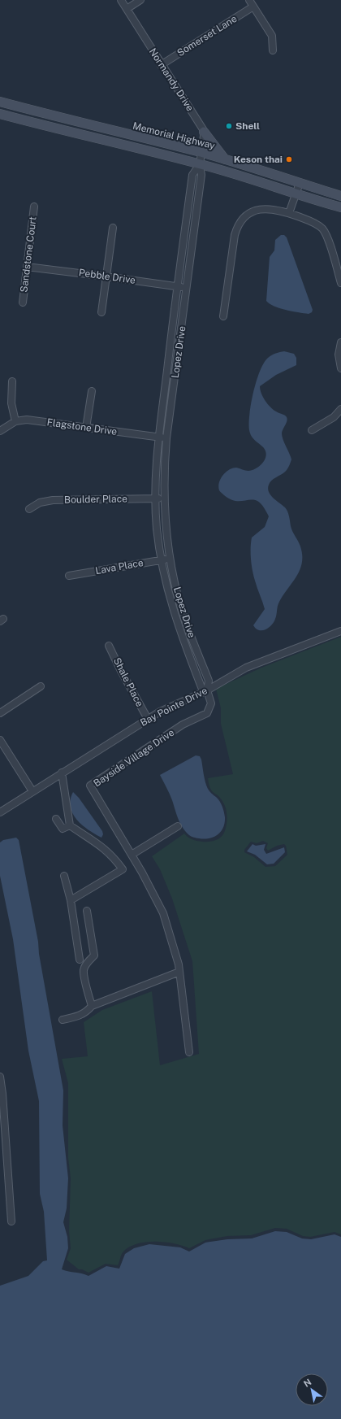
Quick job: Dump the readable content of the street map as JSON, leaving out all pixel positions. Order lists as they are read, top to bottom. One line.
{"streets":{"main road":["Memorial Highway"],"street":["Somerset Lane","Normandy Drive","Sandstone Court","Pebble Drive","Lopez Drive","Flagstone Drive","Boulder Place","Lava Place","Shale Place","Bay Pointe Drive","Bayside Village Drive"]},"crossings":[["Somerset Lane","Normandy Drive"],["Sandstone Court","Pebble Drive"],["Pebble Drive","Lopez Drive"],["Lopez Drive","Flagstone Drive"],["Lopez Drive","Boulder Place"],["Lopez Drive","Lava Place"],["Lopez Drive","Bay Pointe Drive"],["Lopez Drive","Bayside Village Drive"],["Shale Place","Bay Pointe Drive"],["Bay Pointe Drive","Bayside Village Drive"]],"places":["Shell","Keson thai"],"north":"top left"}
